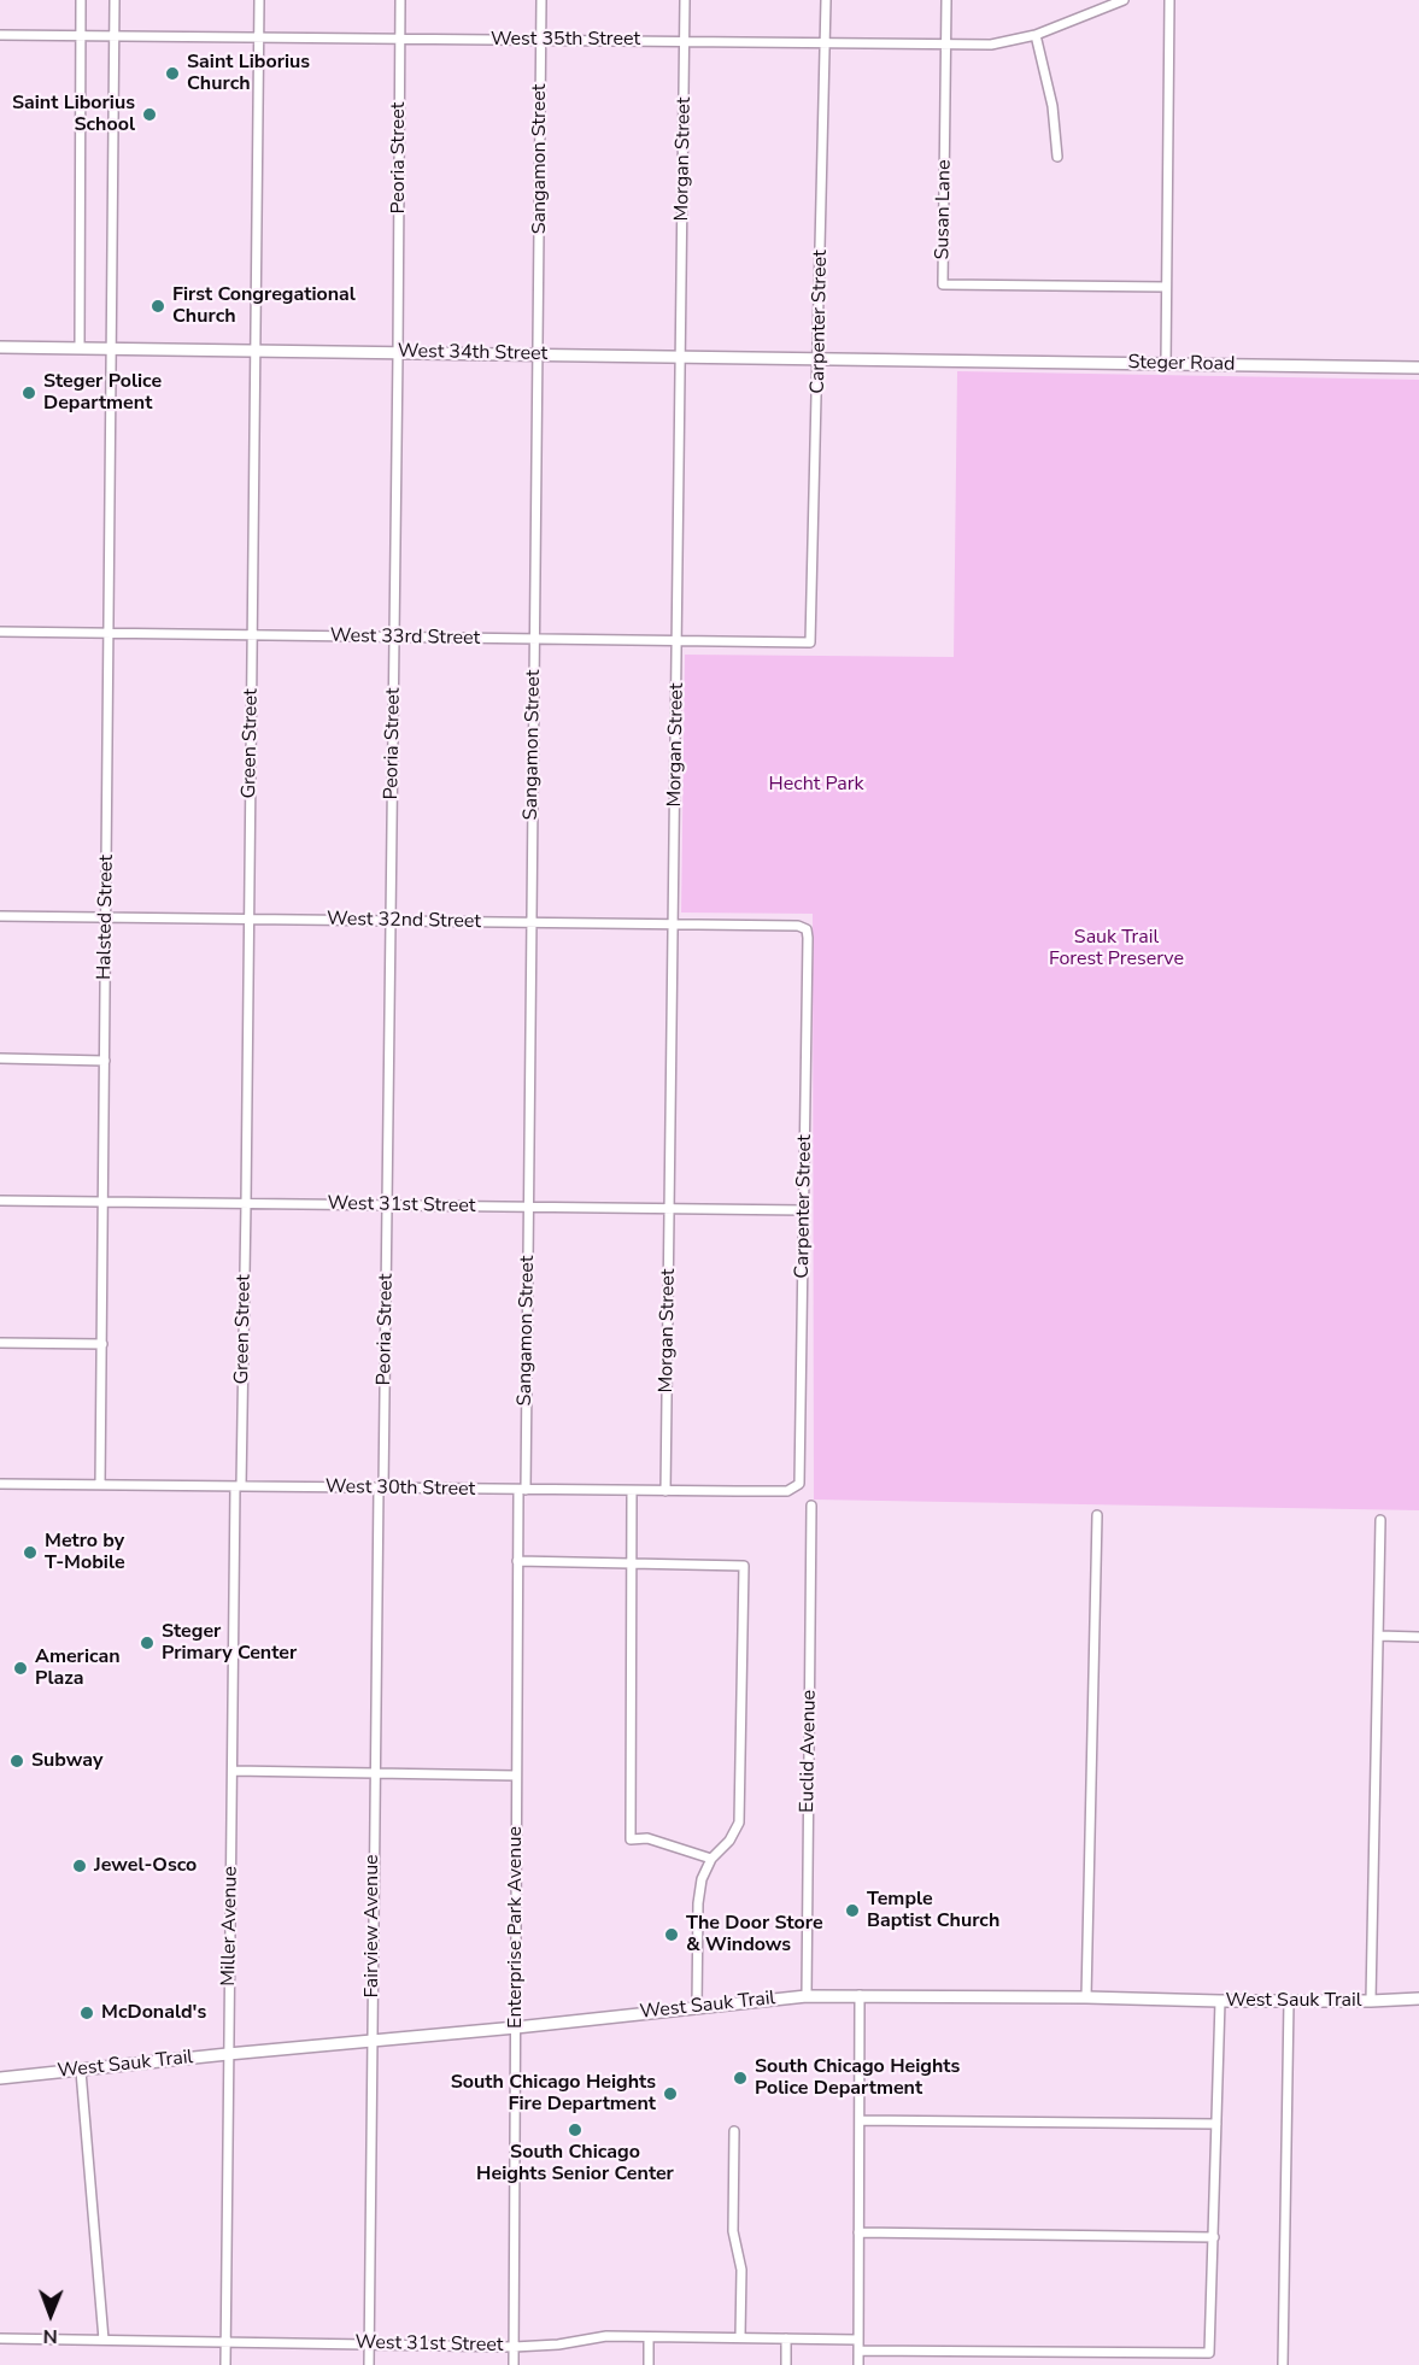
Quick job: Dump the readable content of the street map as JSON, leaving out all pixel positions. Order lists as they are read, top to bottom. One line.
{"streets":{"main road":["West 34th Street","Steger Road","West Sauk Trail"],"street":["West 35th Street","Peoria Street","Sangamon Street","Morgan Street","Susan Lane","Carpenter Street","West 33rd Street","Green Street","Halsted Street","West 32nd Street","West 31st Street","West 30th Street","Euclid Avenue","Miller Avenue","Fairview Avenue","Enterprise Park Avenue"]},"crossings":[["West 35th Street","Peoria Street"],["West 35th Street","Sangamon Street"],["West 35th Street","Morgan Street"],["West 35th Street","Susan Lane"],["West 35th Street","Carpenter Street"],["West 35th Street","Green Street"],["West 35th Street","Halsted Street"],["Peoria Street","West 34th Street"],["Peoria Street","West 33rd Street"],["Peoria Street","West 32nd Street"],["Peoria Street","West 31st Street"],["Peoria Street","West 30th Street"],["Peoria Street","Fairview Avenue"],["Sangamon Street","West 34th Street"],["Sangamon Street","West 33rd Street"],["Sangamon Street","West 32nd Street"],["Sangamon Street","West 31st Street"],["Sangamon Street","West 30th Street"],["Sangamon Street","Enterprise Park Avenue"],["Morgan Street","West 34th Street"],["Morgan Street","West 33rd Street"],["Morgan Street","West 32nd Street"],["Morgan Street","West 31st Street"],["Morgan Street","West 30th Street"],["Carpenter Street","West 34th Street"],["Carpenter Street","West 33rd Street"],["Carpenter Street","West 32nd Street"],["Carpenter Street","West 31st Street"],["Carpenter Street","West 30th Street"],["West 34th Street","Steger Road"],["West 34th Street","Green Street"],["West 34th Street","Halsted Street"],["West 33rd Street","Green Street"],["West 33rd Street","Halsted Street"],["Green Street","West 32nd Street"],["Green Street","West 31st Street"],["Green Street","West 30th Street"],["Green Street","Miller Avenue"],["Halsted Street","West 32nd Street"],["Halsted Street","West 31st Street"],["Halsted Street","West 30th Street"],["West 31st Street","Miller Avenue"],["West 31st Street","Fairview Avenue"],["West 31st Street","Enterprise Park Avenue"],["West 30th Street","Miller Avenue"],["West 30th Street","Fairview Avenue"],["West 30th Street","Enterprise Park Avenue"],["Euclid Avenue","West Sauk Trail"],["Miller Avenue","West Sauk Trail"],["Fairview Avenue","West Sauk Trail"],["Enterprise Park Avenue","West Sauk Trail"]],"parks":["Hecht Park","Sauk Trail Forest Preserve"],"places":["Saint Liborius Church","Saint Liborius School","First Congregational Church","Steger Police Department","Metro by T-Mobile","Steger Primary Center","American Plaza","Subway","Jewel-Osco","Temple Baptist Church","The Door Store & Windows","McDonald's","South Chicago Heights Police Department","South Chicago Heights Fire Department","South Chicago Heights Senior Center"],"north":"bottom"}
